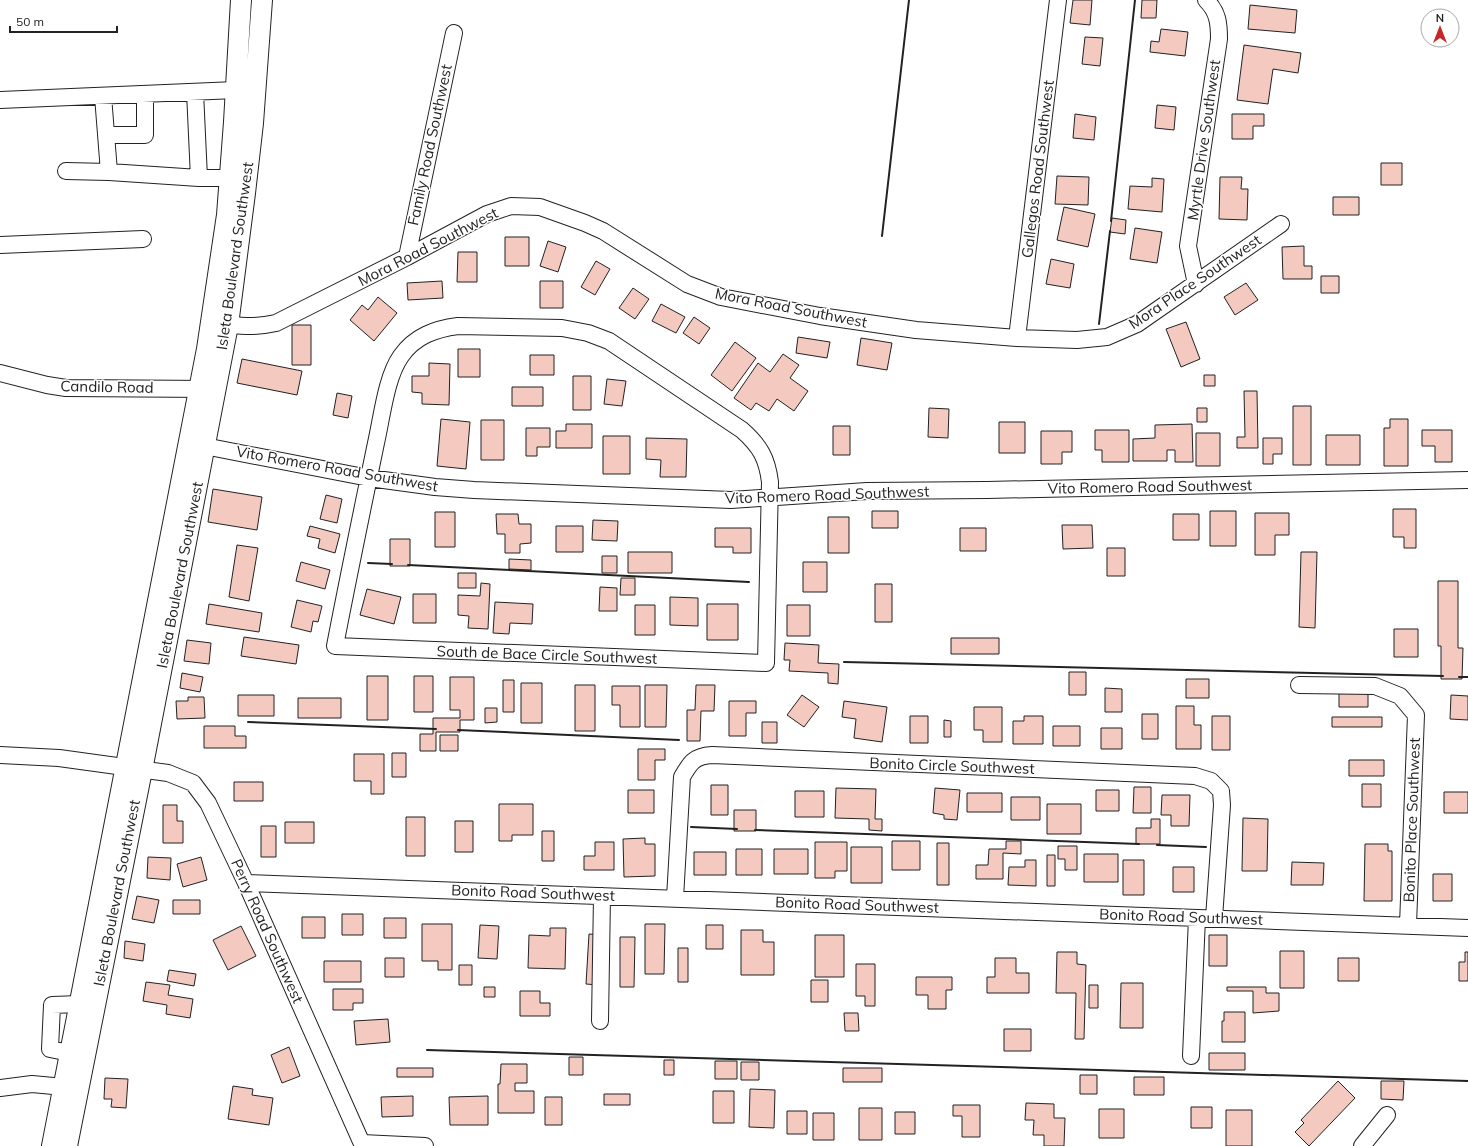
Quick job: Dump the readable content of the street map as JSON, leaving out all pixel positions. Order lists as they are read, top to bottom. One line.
{"streets":{"main road":["Isleta Boulevard Southwest"],"street":["Myrtle Drive Southwest","Family Road Southwest","Gallegos Road Southwest","Mora Road Southwest","Mora Place Southwest","Candilo Road","Vito Romero Road Southwest","South de Bace Circle Southwest","Bonito Circle Southwest","Bonito Place Southwest","Bonito Road Southwest","Perry Road Southwest"]},"crossings":[["Myrtle Drive Southwest","Mora Place Southwest"],["Family Road Southwest","Mora Road Southwest"],["Gallegos Road Southwest","Mora Place Southwest"],["Mora Road Southwest","Isleta Boulevard Southwest"],["Mora Road Southwest","Mora Place Southwest"],["Isleta Boulevard Southwest","Candilo Road"],["Isleta Boulevard Southwest","Vito Romero Road Southwest"],["Isleta Boulevard Southwest","Perry Road Southwest"],["Vito Romero Road Southwest","South de Bace Circle Southwest"],["Bonito Circle Southwest","Bonito Road Southwest"],["Bonito Place Southwest","Bonito Road Southwest"],["Bonito Road Southwest","Perry Road Southwest"]],"scale_bar":"50 m","north":"top"}
